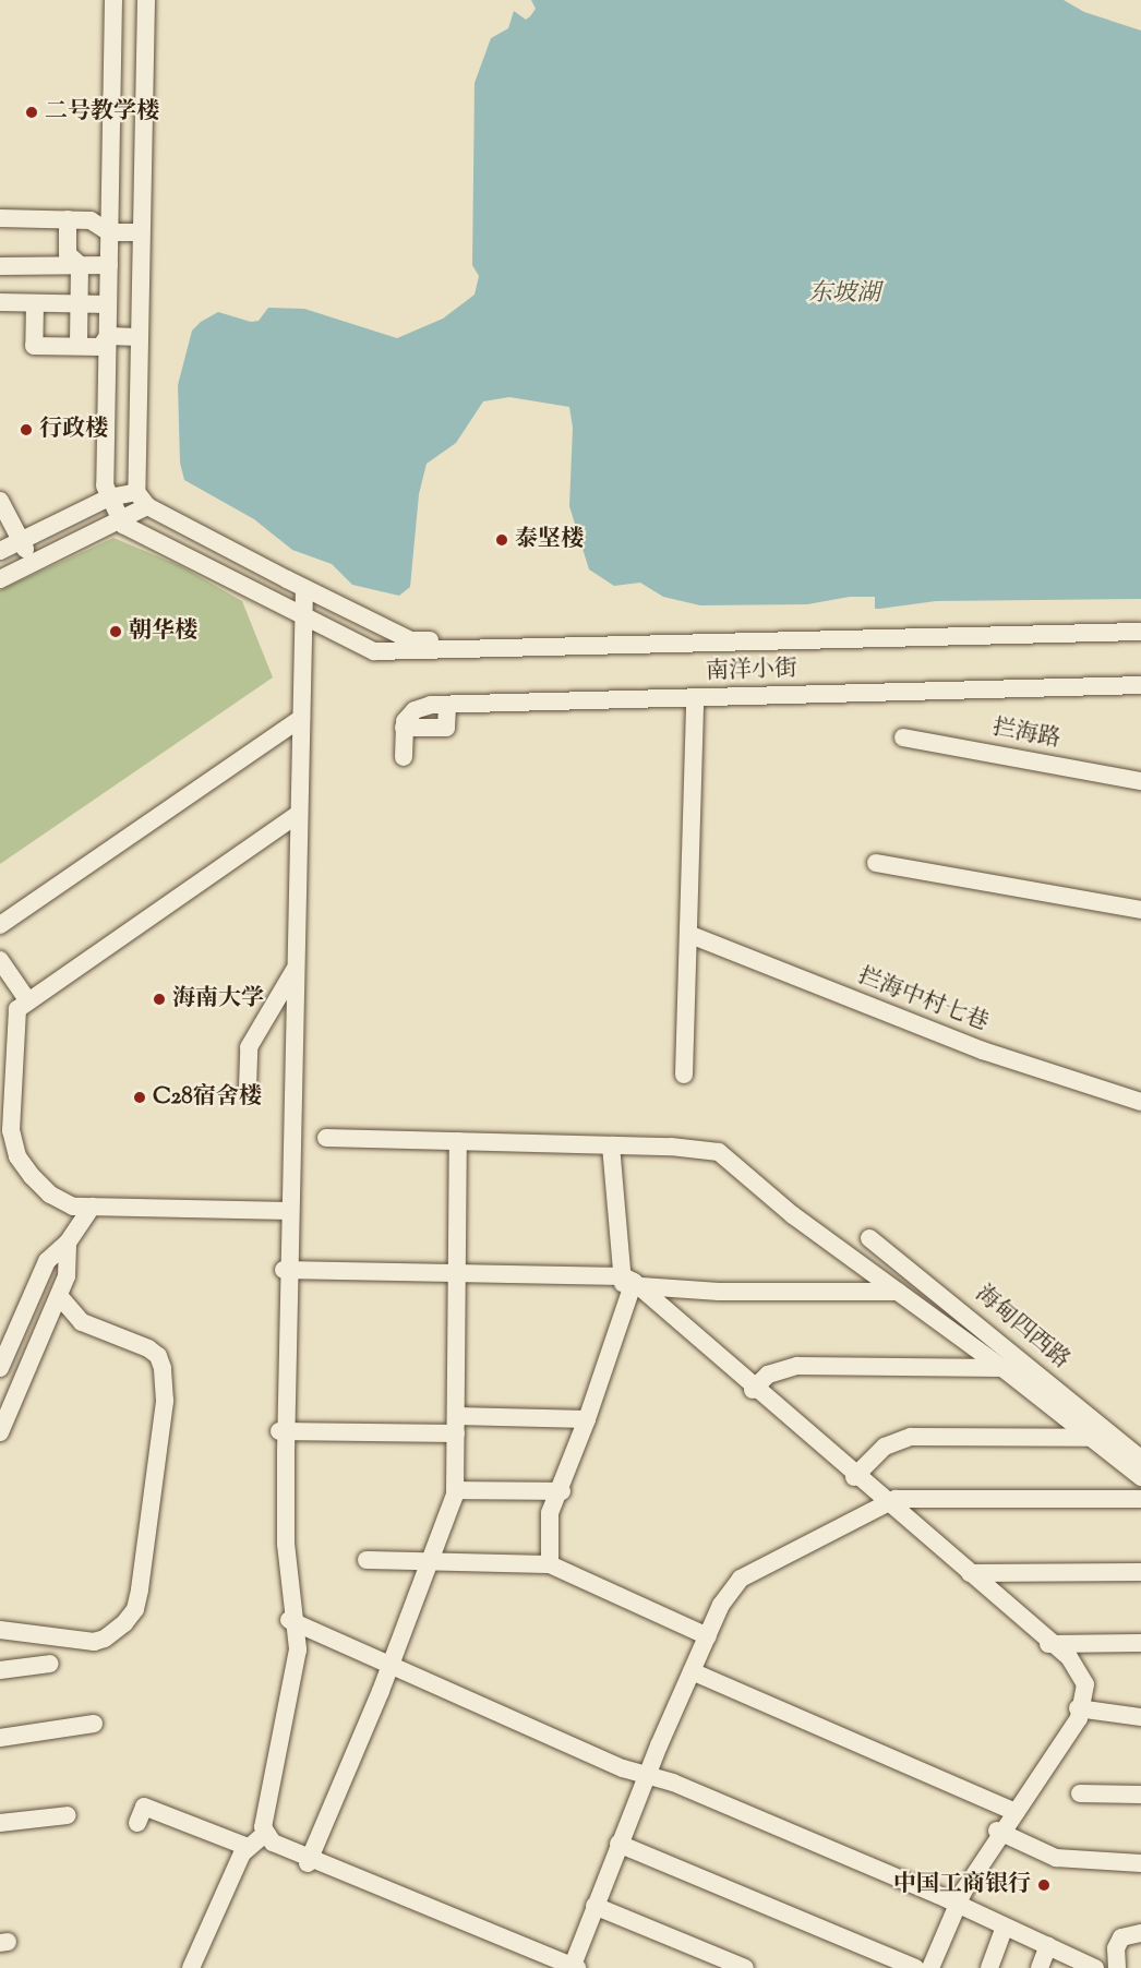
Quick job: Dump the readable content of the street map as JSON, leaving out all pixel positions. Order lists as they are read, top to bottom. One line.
{"streets":{"street":["南洋小街","拦海路","拦海中村七巷","海甸四西路"]},"water":["东坡湖"],"places":["二号教学楼","行政楼","泰坚楼","朝华楼","海南大学","C28宿舍楼","中国工商银行"]}
